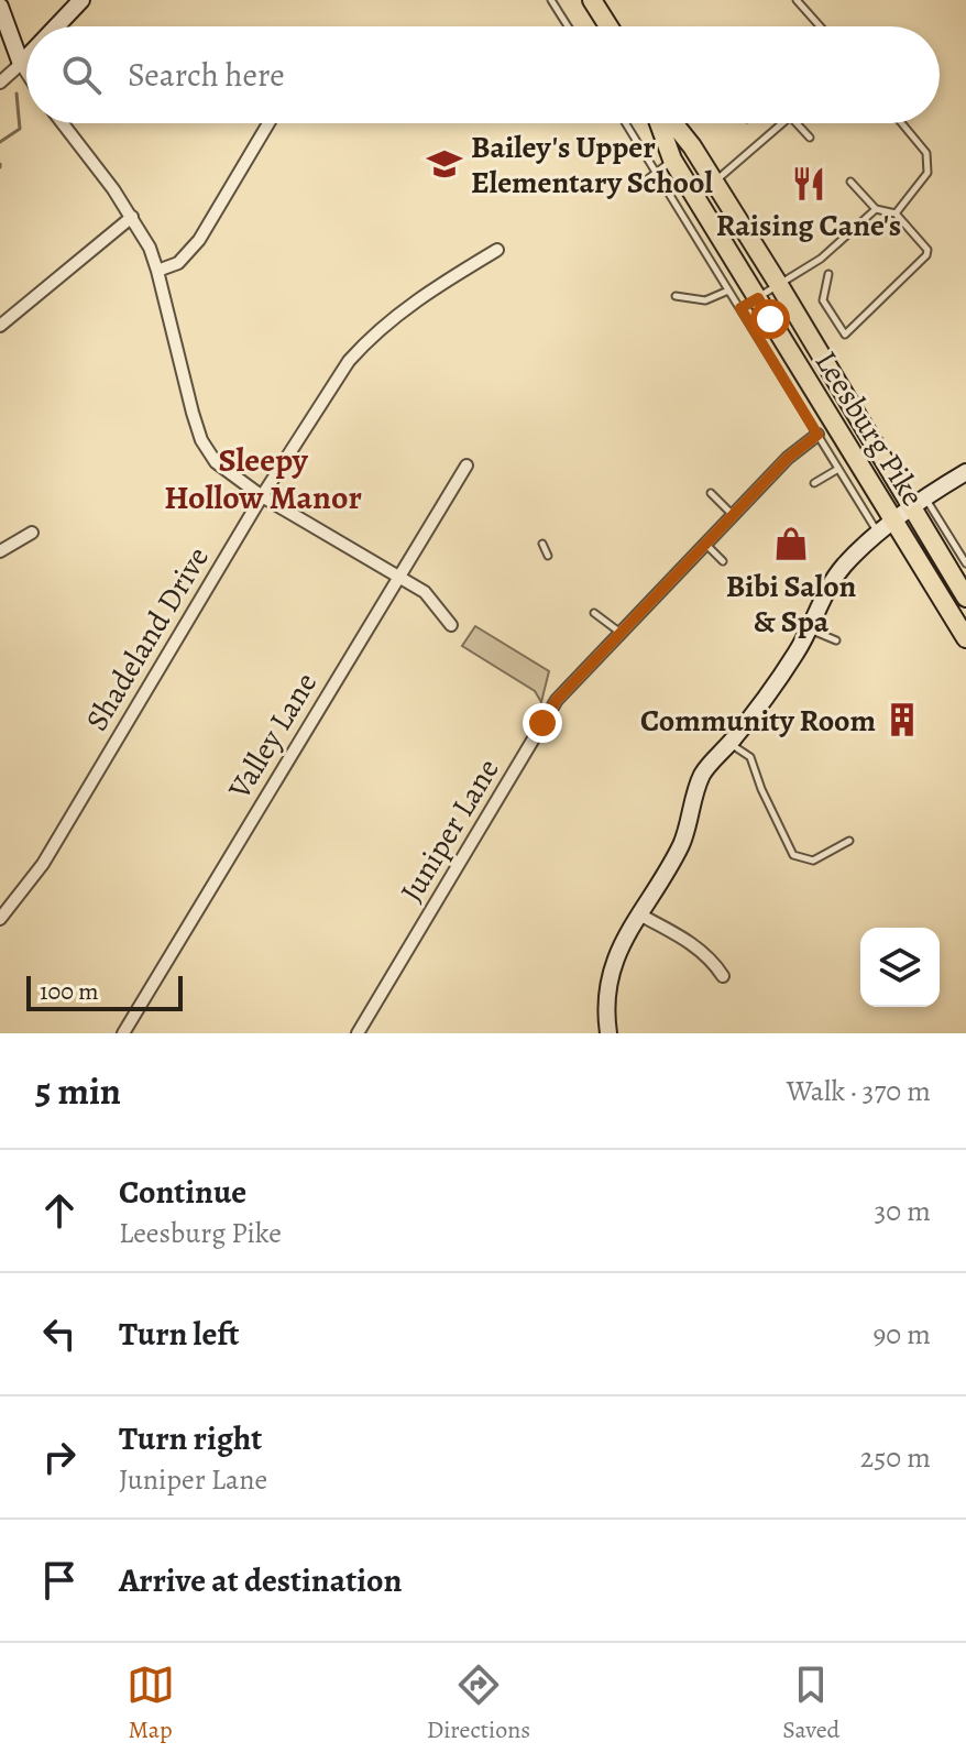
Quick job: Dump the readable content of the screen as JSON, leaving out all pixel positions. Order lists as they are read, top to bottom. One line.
{"streets":{"main road":["Leesburg Pike"],"street":["Shadeland Drive","Valley Lane","Juniper Lane"]},"districts":["Sleepy Hollow Manor"],"places":{"school or university":["Bailey's Upper Elementary School"],"restaurant":["Raising Cane's"],"shop":["Bibi Salon & Spa"],"building":["Community Room"]},"scale_bar":"100 m","page":{"search":"Search here","scale":"100 m","heading":["5 min","Walk · 370 m"],"list":[["Continue","Leesburg Pike","30 m"],["Turn left","90 m"],["Turn right","Juniper Lane","250 m"],"Arrive at destination"],"nav":["Map","Directions","Saved"]}}
